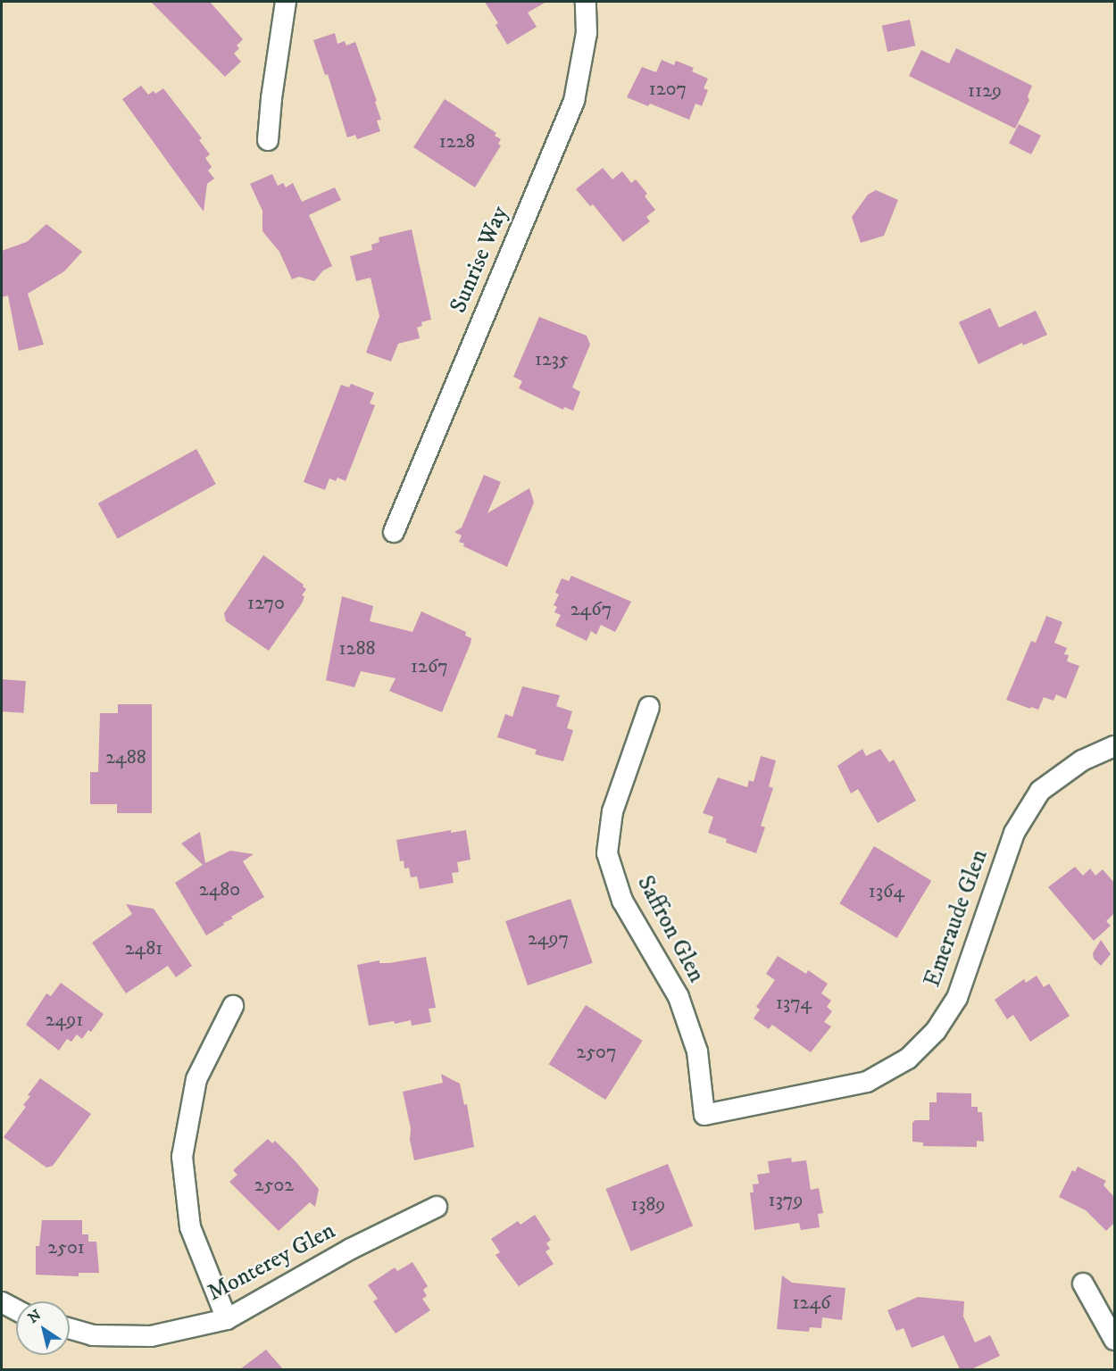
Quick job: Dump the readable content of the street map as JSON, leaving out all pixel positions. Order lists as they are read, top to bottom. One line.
{"streets":{"street":["Sunrise Way","Emeraude Glen","Saffron Glen","Monterey Glen"]},"crossings":[["Emeraude Glen","Saffron Glen"]],"house_numbers":["1207","1129","1228","1235","1270","2467","1288","1267","2488","2480","1364","2497","2481","1374","2491","2507","2502","1379","1389","2501","1246"],"north":"top left"}
